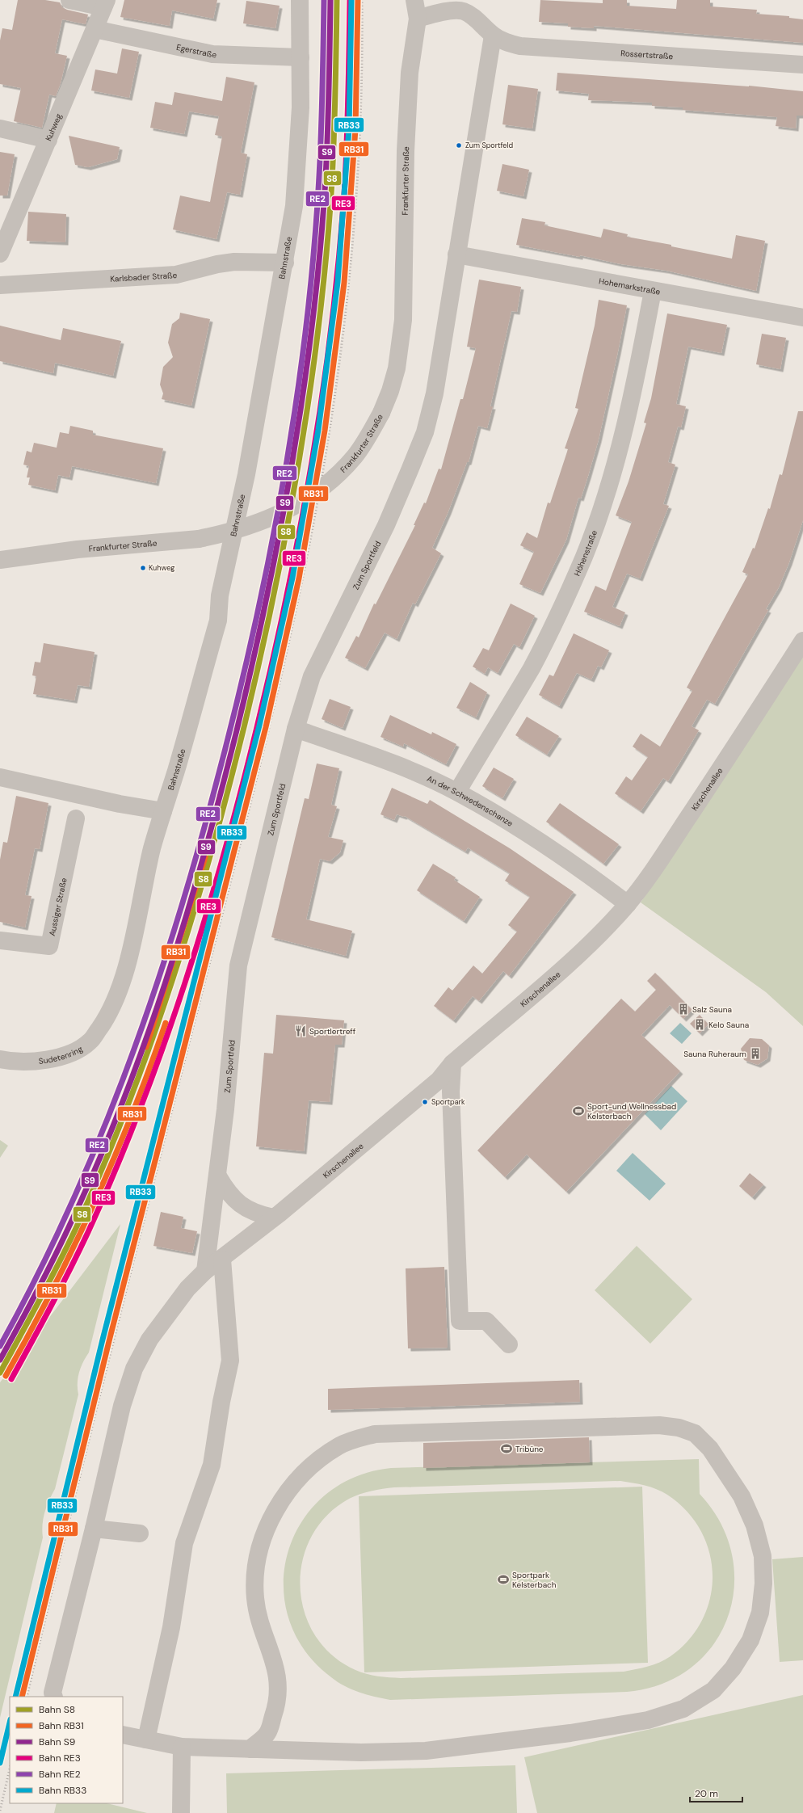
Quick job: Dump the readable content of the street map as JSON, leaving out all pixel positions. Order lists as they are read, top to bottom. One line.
{"streets":{"street":["Egerstraße","Rossertstraße","Kuhweg","Frankfurter Straße","Bahnstraße","Karlsbader Straße","Hohemarkstraße","Höhenstraße","Zum Sportfeld","Kirschenallee","An der Schwedenschanze","Aussiger Straße","Sudetenring"]},"crossings":[["Egerstraße","Kuhweg"],["Egerstraße","Bahnstraße"],["Rossertstraße","Zum Sportfeld"],["Bahnstraße","Karlsbader Straße"],["Bahnstraße","Sudetenring"],["Hohemarkstraße","Höhenstraße"],["Hohemarkstraße","Zum Sportfeld"],["Höhenstraße","An der Schwedenschanze"],["Zum Sportfeld","Kirschenallee"],["Zum Sportfeld","An der Schwedenschanze"],["Kirschenallee","An der Schwedenschanze"]],"places":{"other":["Zum Sportfeld","Kuhweg","Sportpark"],"building":["Salz Sauna","Kelo Sauna","Sauna Ruheraum"],"restaurant":["Sportlertreff"],"sports":["Sport-und Wellnessbad Kelsterbach","Tribüne","Sportpark Kelsterbach"]},"lines":["rail line S8","rail line RB31","rail line S9","rail line RE3","rail line RE2","rail line RB33"],"legend":["Bahn S8","Bahn RB31","Bahn S9","Bahn RE3","Bahn RE2","Bahn RB33"],"scale_bar":"20 m"}
